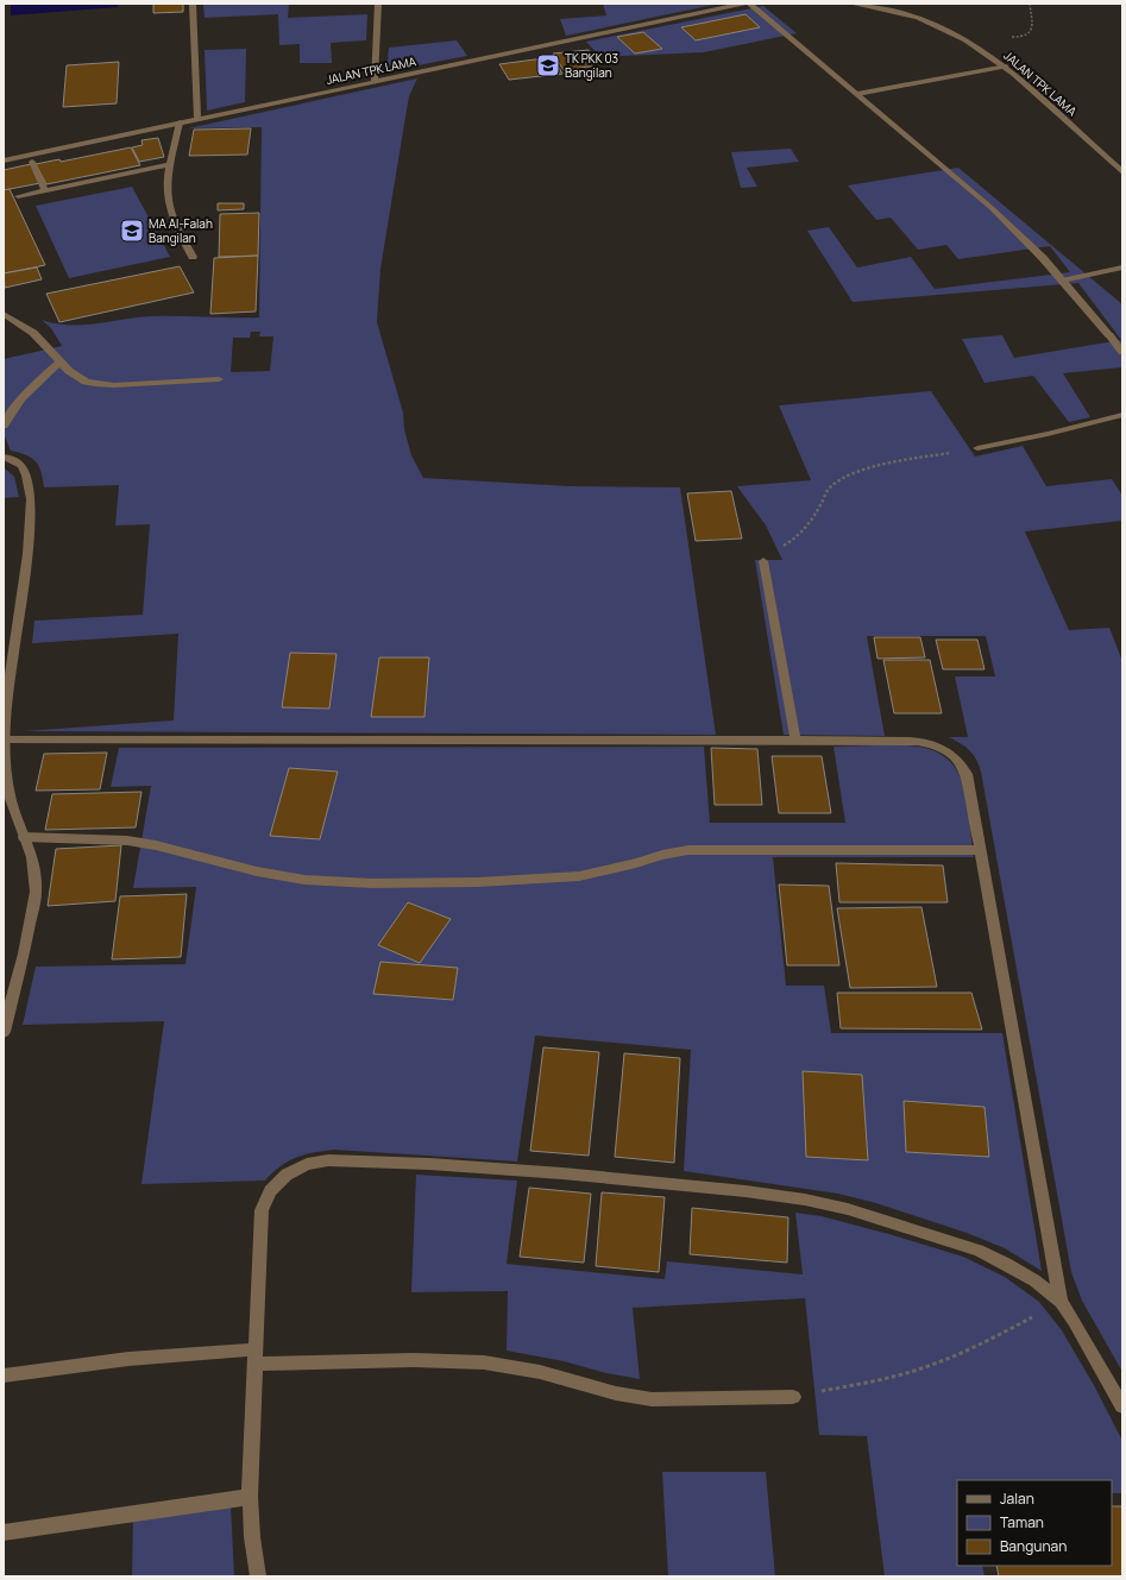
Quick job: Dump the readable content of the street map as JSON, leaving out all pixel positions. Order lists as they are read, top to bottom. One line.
{"streets":{"street":["JALAN TPK LAMA"]},"places":{"school or university":["TK PKK 03 Bangilan","MA Al-Falah Bangilan"]},"legend":["Jalan","Taman","Bangunan"]}
